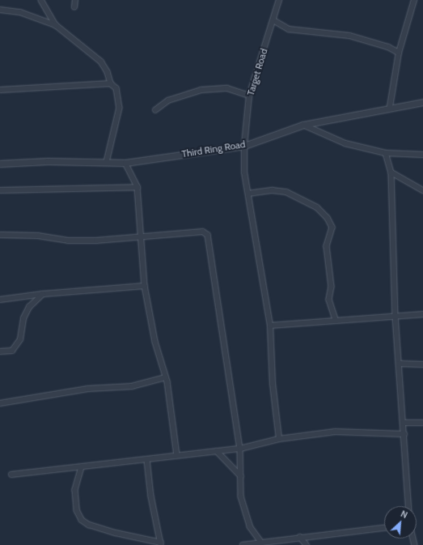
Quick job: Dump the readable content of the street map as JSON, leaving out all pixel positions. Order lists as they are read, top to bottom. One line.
{"streets":{"street":["Target Road","Third Ring Road"]},"crossings":[["Target Road","Third Ring Road"]],"north":"top right"}
